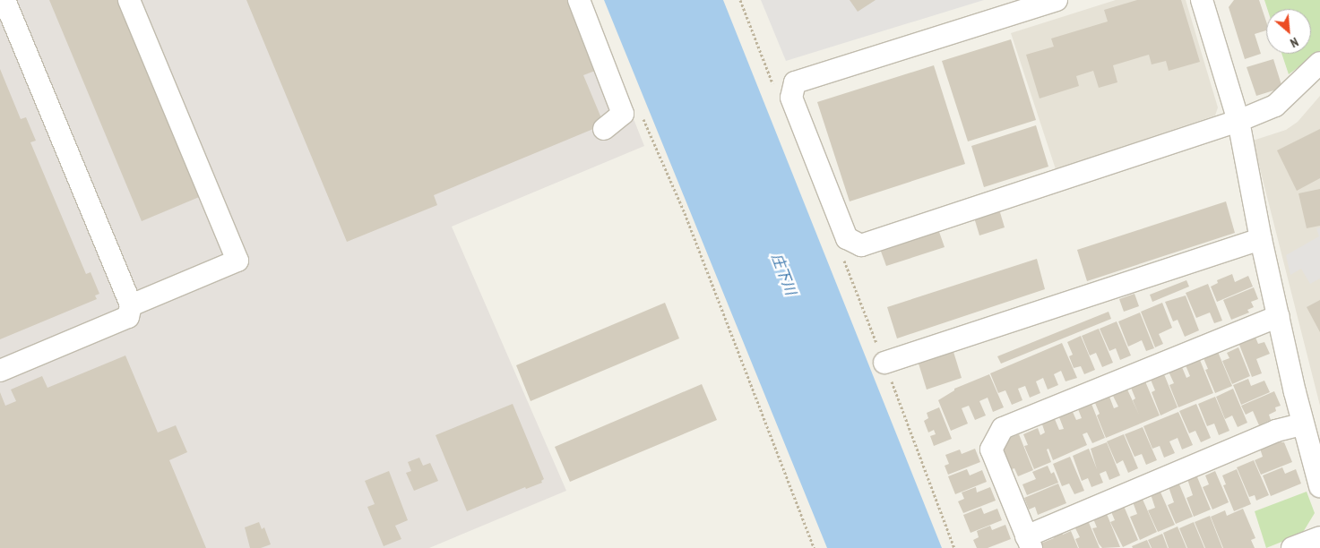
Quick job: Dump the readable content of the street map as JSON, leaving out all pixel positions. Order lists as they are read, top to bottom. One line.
{"water":["庄下川"],"north":"bottom right"}
